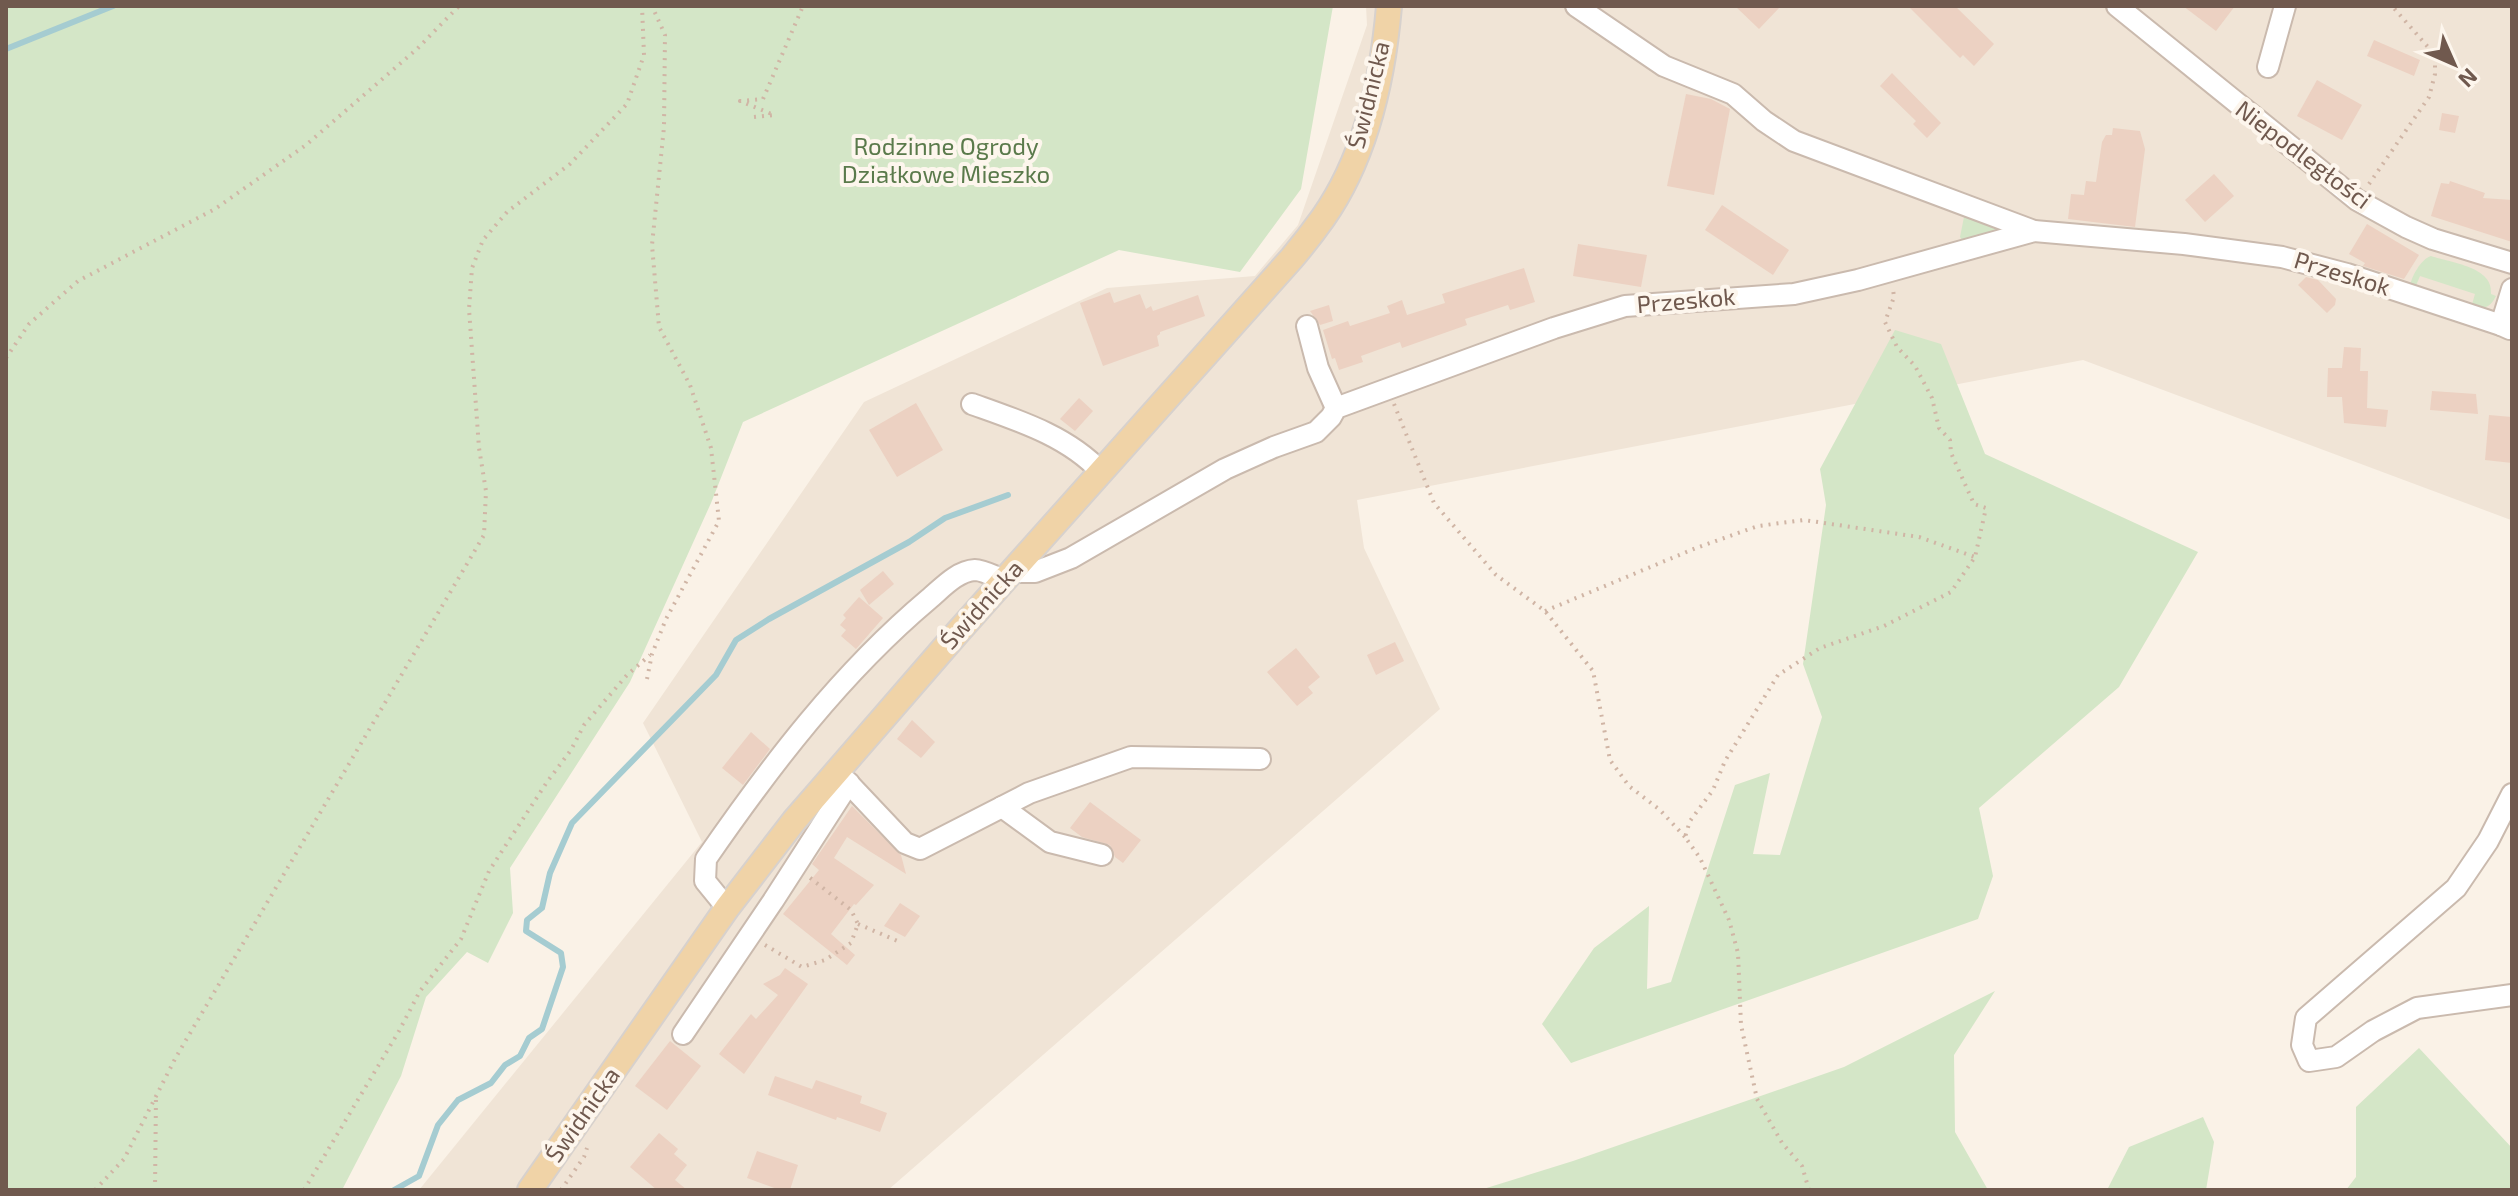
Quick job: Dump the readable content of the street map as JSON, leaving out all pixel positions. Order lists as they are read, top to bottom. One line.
{"streets":{"main road":["Świdnicka"],"street":["Niepodległości","Przeskok"]},"parks":["Rodzinne Ogrody Działkowe Mieszko"],"north":"bottom right"}
